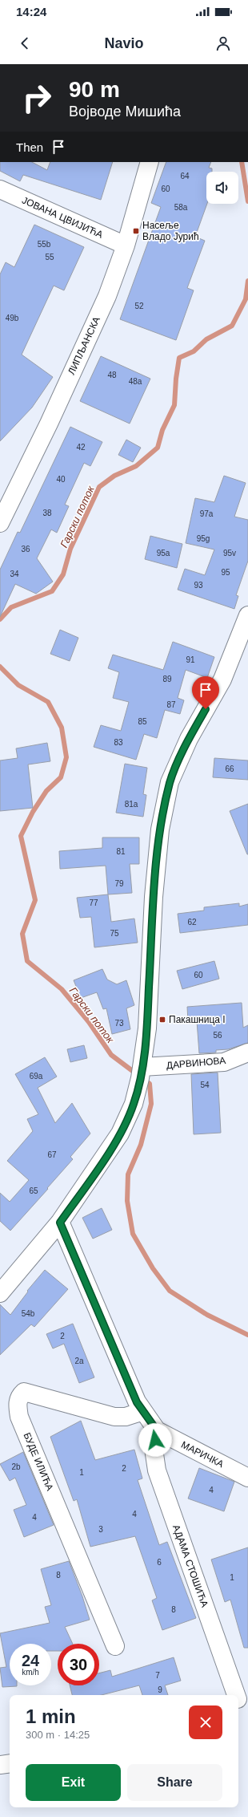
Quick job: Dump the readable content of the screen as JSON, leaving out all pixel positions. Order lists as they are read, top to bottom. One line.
{"streets":{"street":["ЈОВАНА ЦВИЈИЋА","ЛИПЉАНСКА","ДАРВИНОВА","МАРИЧКА","БУДЕ ИЛИЋА","АДАМА СТОШИЋА"]},"crossings":[["ЈОВАНА ЦВИЈИЋА","ЛИПЉАНСКА"],["МАРИЧКА","БУДЕ ИЛИЋА"],["МАРИЧКА","АДАМА СТОШИЋА"]],"water":["Гарски поток"],"places":{"transit":["Насеље Владо Јурић","Пакашница I"]},"house_numbers":["64","60","58a","55b","55","52","49b","48","48a","42","40","38","97a","95g","36","95a","95v","95","34","93","91","89","87","85","83","66","81a","81","79","77","62","75","60","73","56","69a","54","67","65","54b","2","2a","2b","2","1","4","4","4","3","6","8","1","8","7","9"],"page":{"status":"14:24","header":"Navio","turn":["90 m","Војводе Мишића"],"then":"Then","speed":"24 km/h","limit":"30","heading":["1 min","300 m · 14:25"],"buttons":["Exit","Share"]}}
